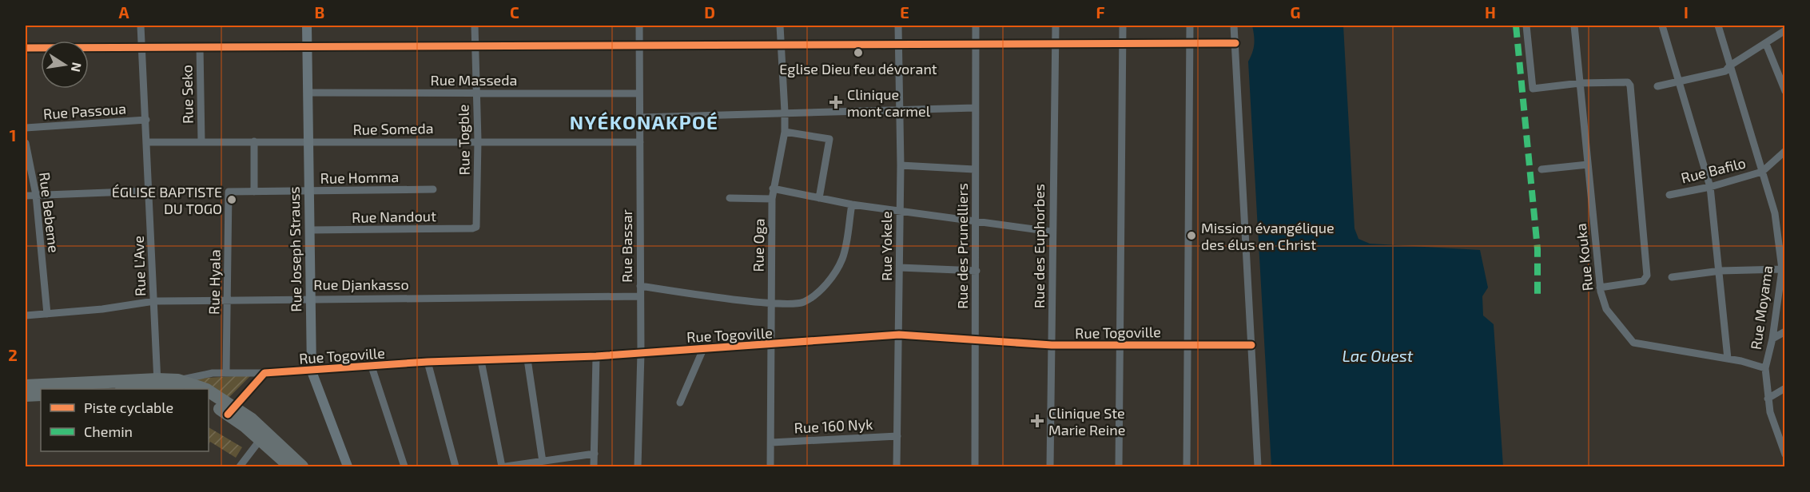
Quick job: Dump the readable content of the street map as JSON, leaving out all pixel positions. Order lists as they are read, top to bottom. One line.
{"streets":{"street":["Rue Masseda","Rue Seko","Rue Passoua","Rue Someda","Rue Togble","Rue Bafilo","Rue Homma","Rue Bebeme","Rue Nandout","Rue Oga","Rue Bassar","Rue Yokele","Rue des Prunelliers","Rue des Euphorbes","Rue Joseph Strauss","Rue Kouka","Rue L'Ave","Rue Hyala","Rue Djankasso","Rue Moyama","Rue Togoville","Rue 160 Nyk"]},"crossings":[["Rue Masseda","Rue Togble"],["Rue Masseda","Rue Bassar"],["Rue Masseda","Rue Joseph Strauss"],["Rue Seko","Rue Someda"],["Rue Passoua","Rue L'Ave"],["Rue Someda","Rue Togble"],["Rue Someda","Rue Bassar"],["Rue Someda","Rue Joseph Strauss"],["Rue Someda","Rue L'Ave"],["Rue Togble","Rue Nandout"],["Rue Bafilo","Rue Moyama"],["Rue Homma","Rue Joseph Strauss"],["Rue Homma","Rue Hyala"],["Rue Bebeme","Rue Djankasso"],["Rue Nandout","Rue Joseph Strauss"],["Rue Oga","Rue Togoville"],["Rue Oga","Rue 160 Nyk"],["Rue Bassar","Rue Djankasso"],["Rue Bassar","Rue Togoville"],["Rue Yokele","Rue Togoville"],["Rue Yokele","Rue 160 Nyk"],["Rue des Prunelliers","Rue Togoville"],["Rue des Euphorbes","Rue Togoville"],["Rue Joseph Strauss","Rue Djankasso"],["Rue Joseph Strauss","Rue Togoville"],["Rue Kouka","Rue Moyama"],["Rue L'Ave","Rue Djankasso"],["Rue Hyala","Rue Djankasso"],["Rue Hyala","Rue Togoville"]],"districts":["NYÉKONAKPOÉ"],"water":["Lac Ouest"],"places":{"other":["Eglise Dieu feu dévorant","ÉGLISE BAPTISTE DU TOGO","Mission évangélique des élus en Christ"],"health":["Clinique mont carmel","Clinique Ste Marie Reine"]},"legend":["Piste cyclable","Chemin"],"north":"right","grid":{"columns":["A","B","C","D","E","F","G","H","I"],"rows":["1","2"]}}
